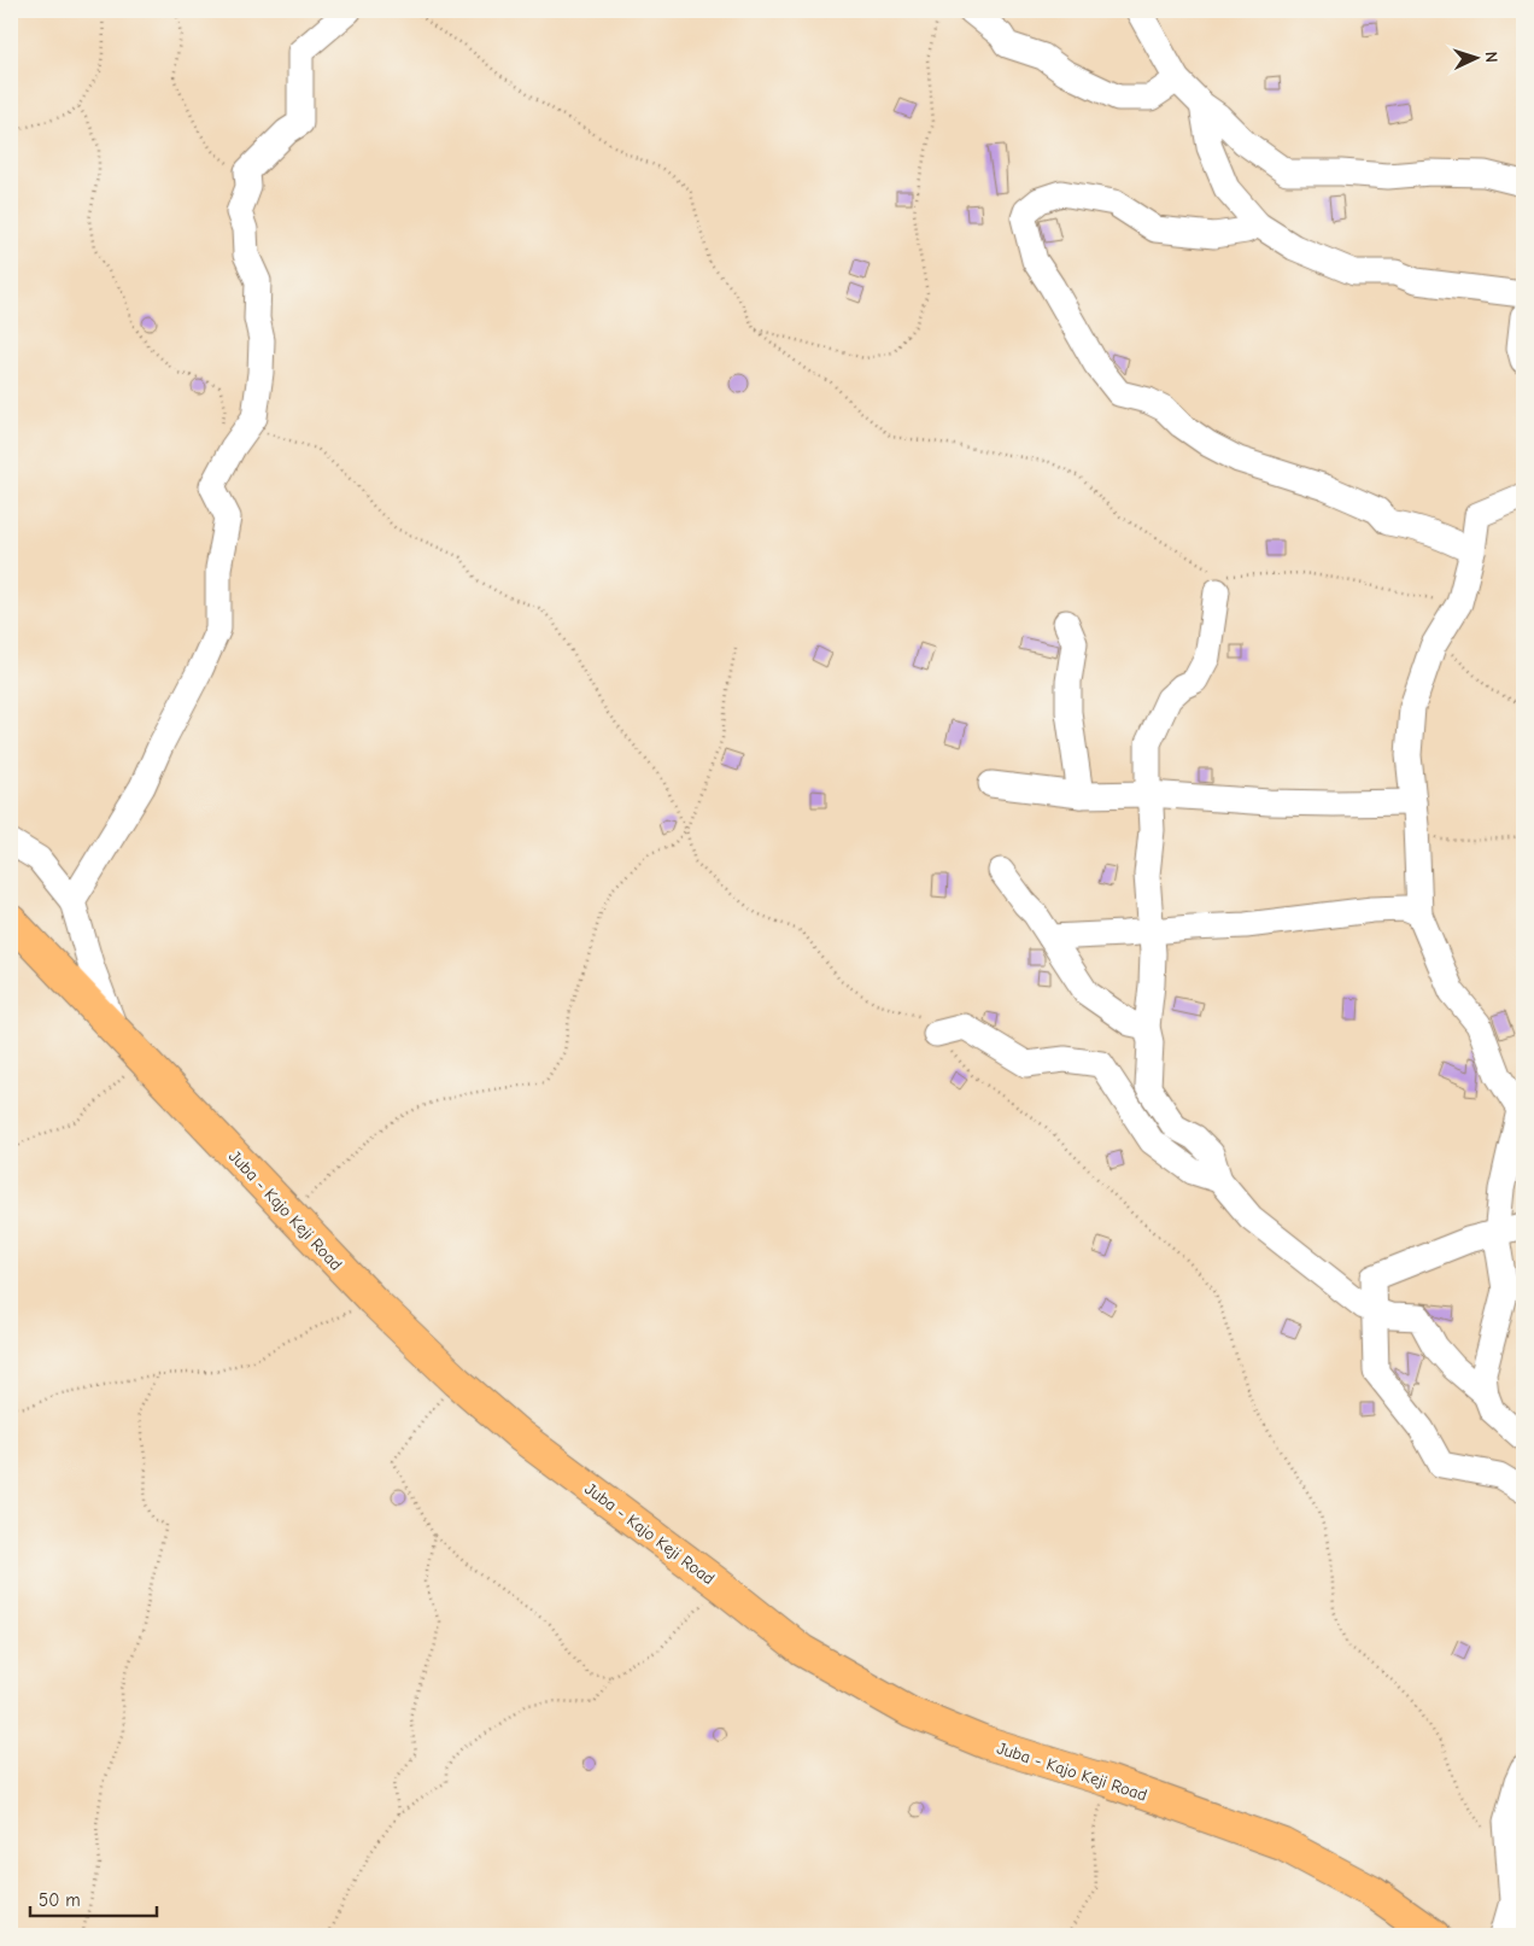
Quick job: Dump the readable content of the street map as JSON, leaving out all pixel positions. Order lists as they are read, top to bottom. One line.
{"streets":{"main road":["Juba - Kajo Keji Road"]},"scale_bar":"50 m","north":"right"}
